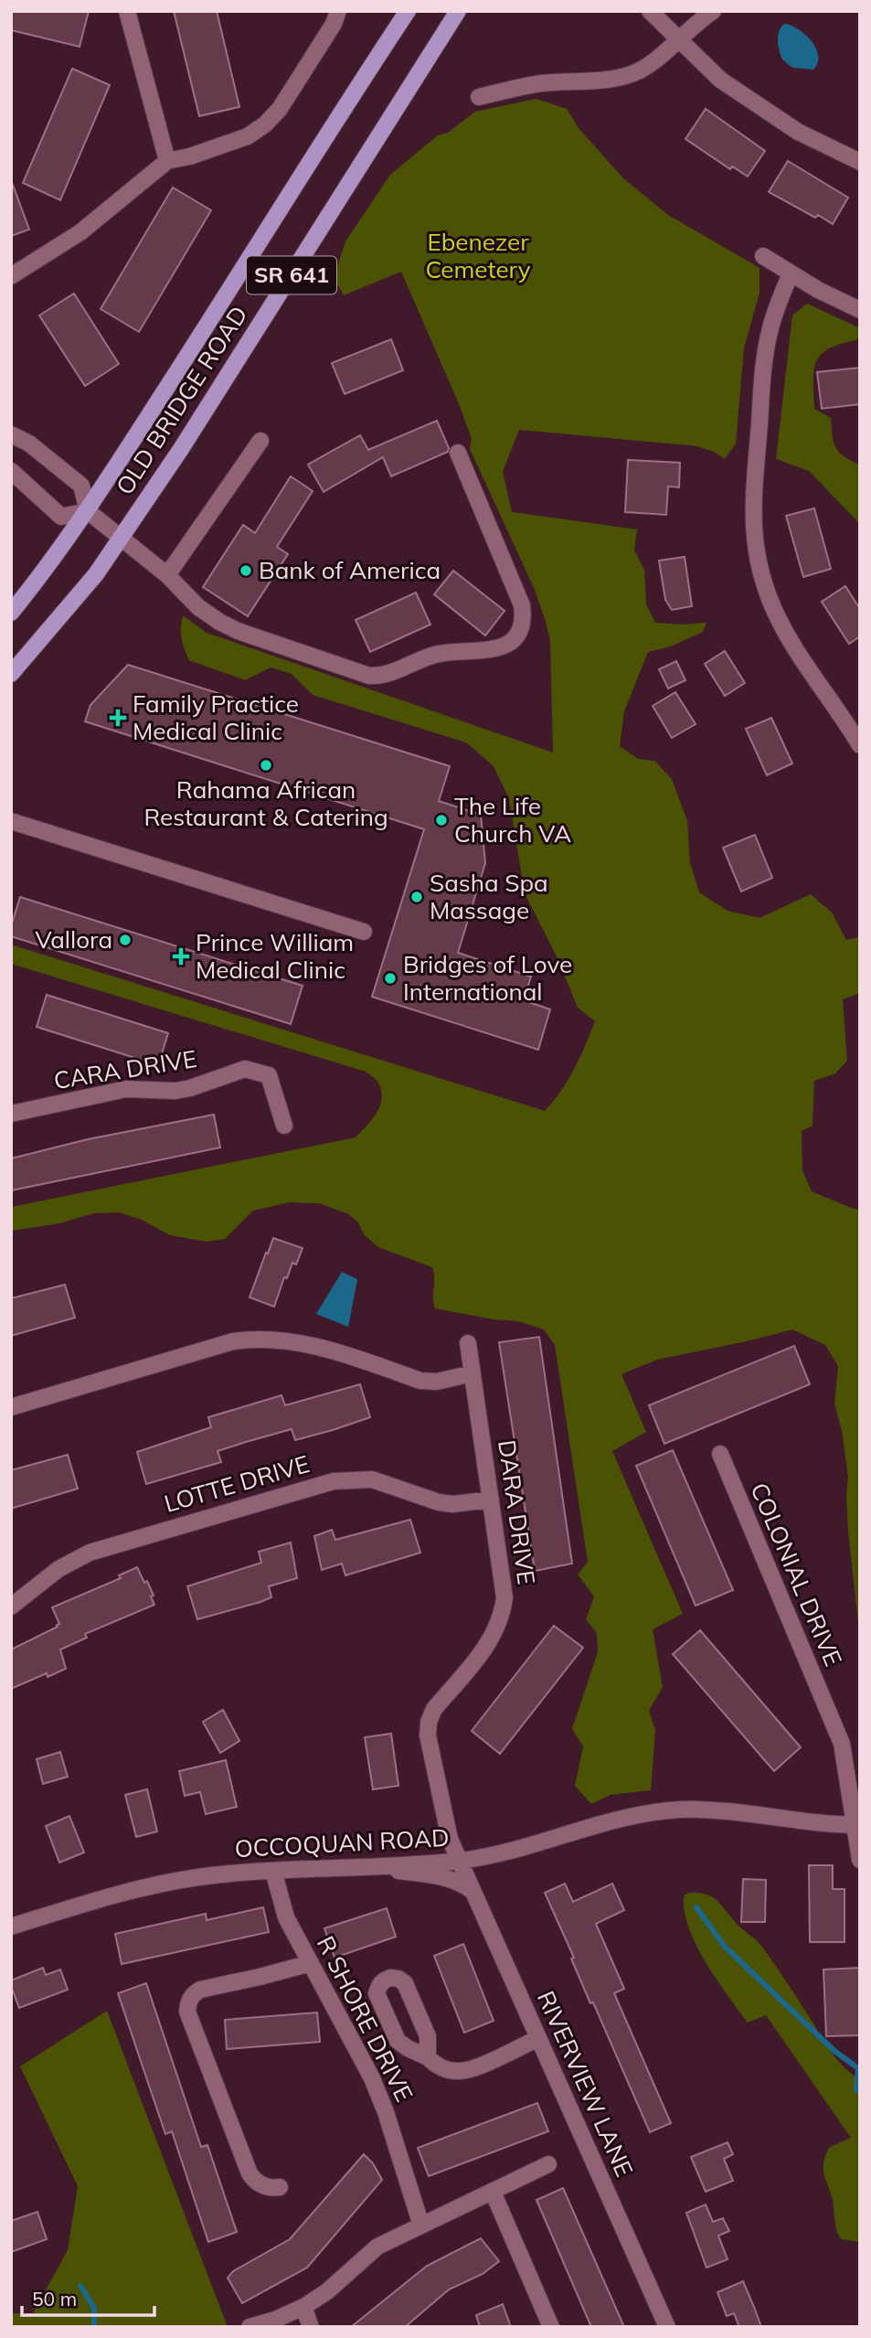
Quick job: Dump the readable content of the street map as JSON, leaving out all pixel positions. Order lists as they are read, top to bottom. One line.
{"streets":{"main road":["SR 641","OLD BRIDGE ROAD"],"street":["CARA DRIVE","LOTTE DRIVE","DARA DRIVE","COLONIAL DRIVE","OCCOQUAN ROAD","R SHORE DRIVE","RIVERVIEW LANE"]},"crossings":[["LOTTE DRIVE","DARA DRIVE"],["DARA DRIVE","OCCOQUAN ROAD"],["DARA DRIVE","RIVERVIEW LANE"],["COLONIAL DRIVE","OCCOQUAN ROAD"],["OCCOQUAN ROAD","R SHORE DRIVE"],["OCCOQUAN ROAD","RIVERVIEW LANE"]],"parks":["Ebenezer Cemetery"],"places":{"other":["Bank of America","Rahama African Restaurant & Catering","The Life Church VA","Sasha Spa Massage","Vallora","Bridges of Love International"],"health":["Family Practice Medical Clinic","Prince William Medical Clinic"]},"scale_bar":"50 m"}
